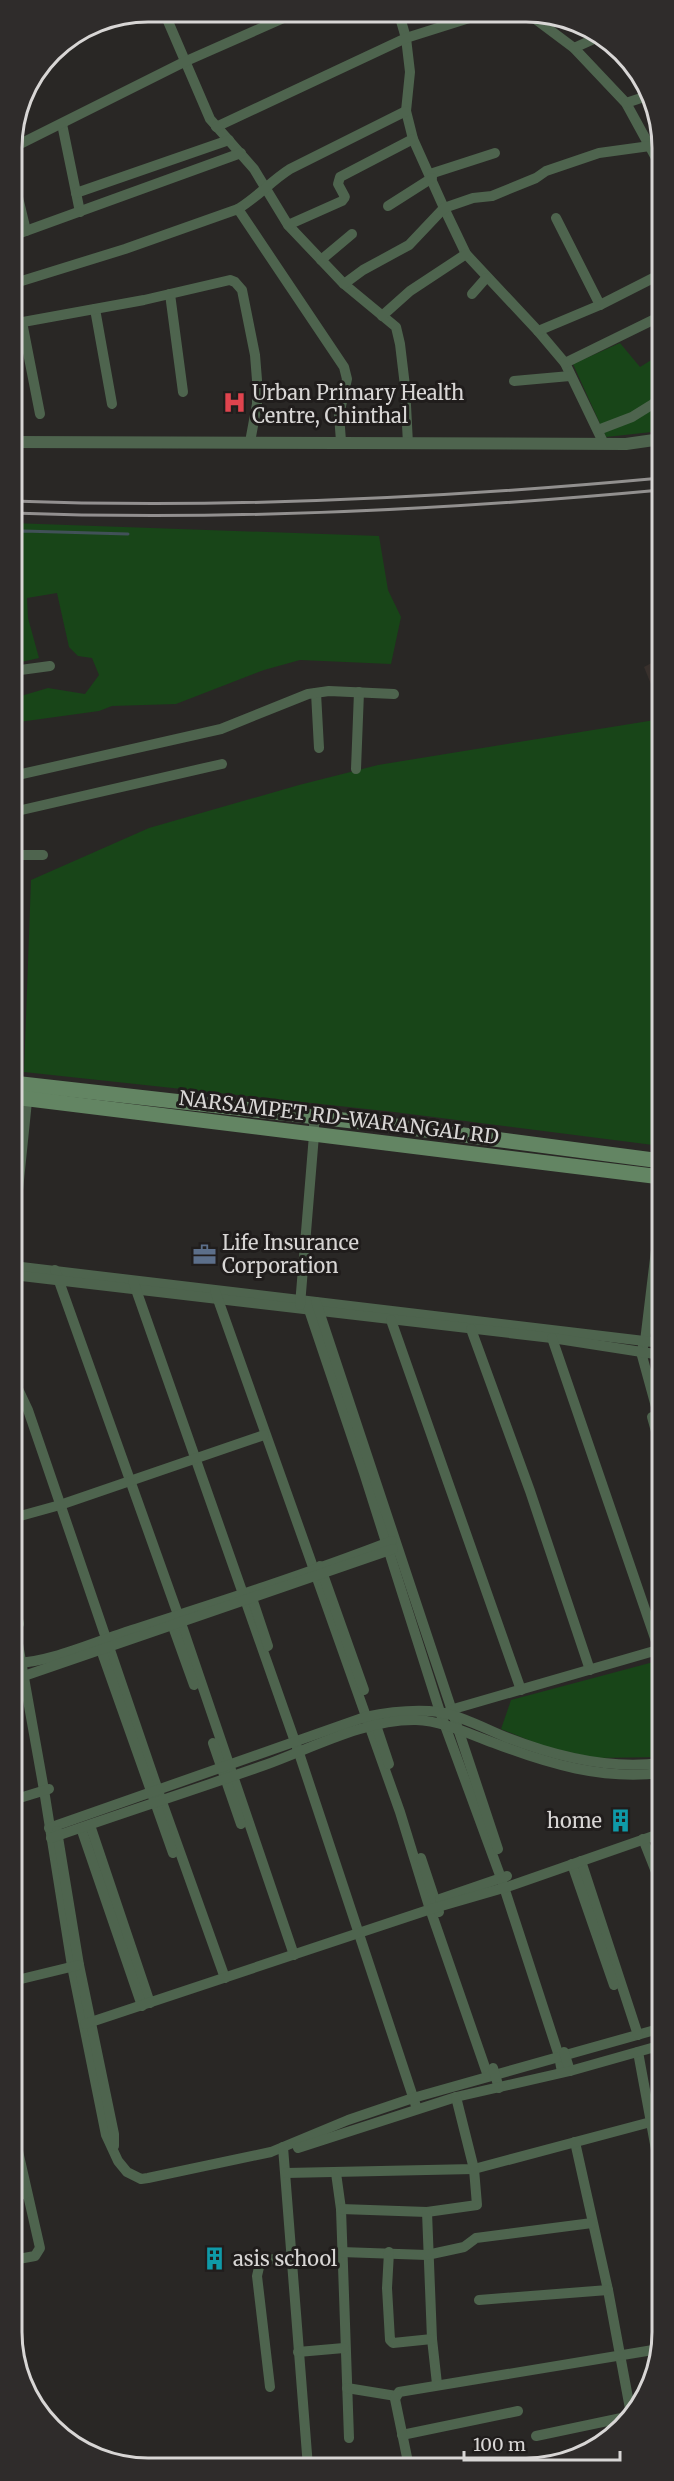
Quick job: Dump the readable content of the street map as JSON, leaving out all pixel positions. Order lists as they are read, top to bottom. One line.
{"streets":{"main road":["NARSAMPET RD-WARANGAL RD"]},"places":{"hospital":["Urban Primary Health Centre, Chinthal"],"office":["Life Insurance Corporation"],"building":["home","asis school"]},"scale_bar":"100 m"}
